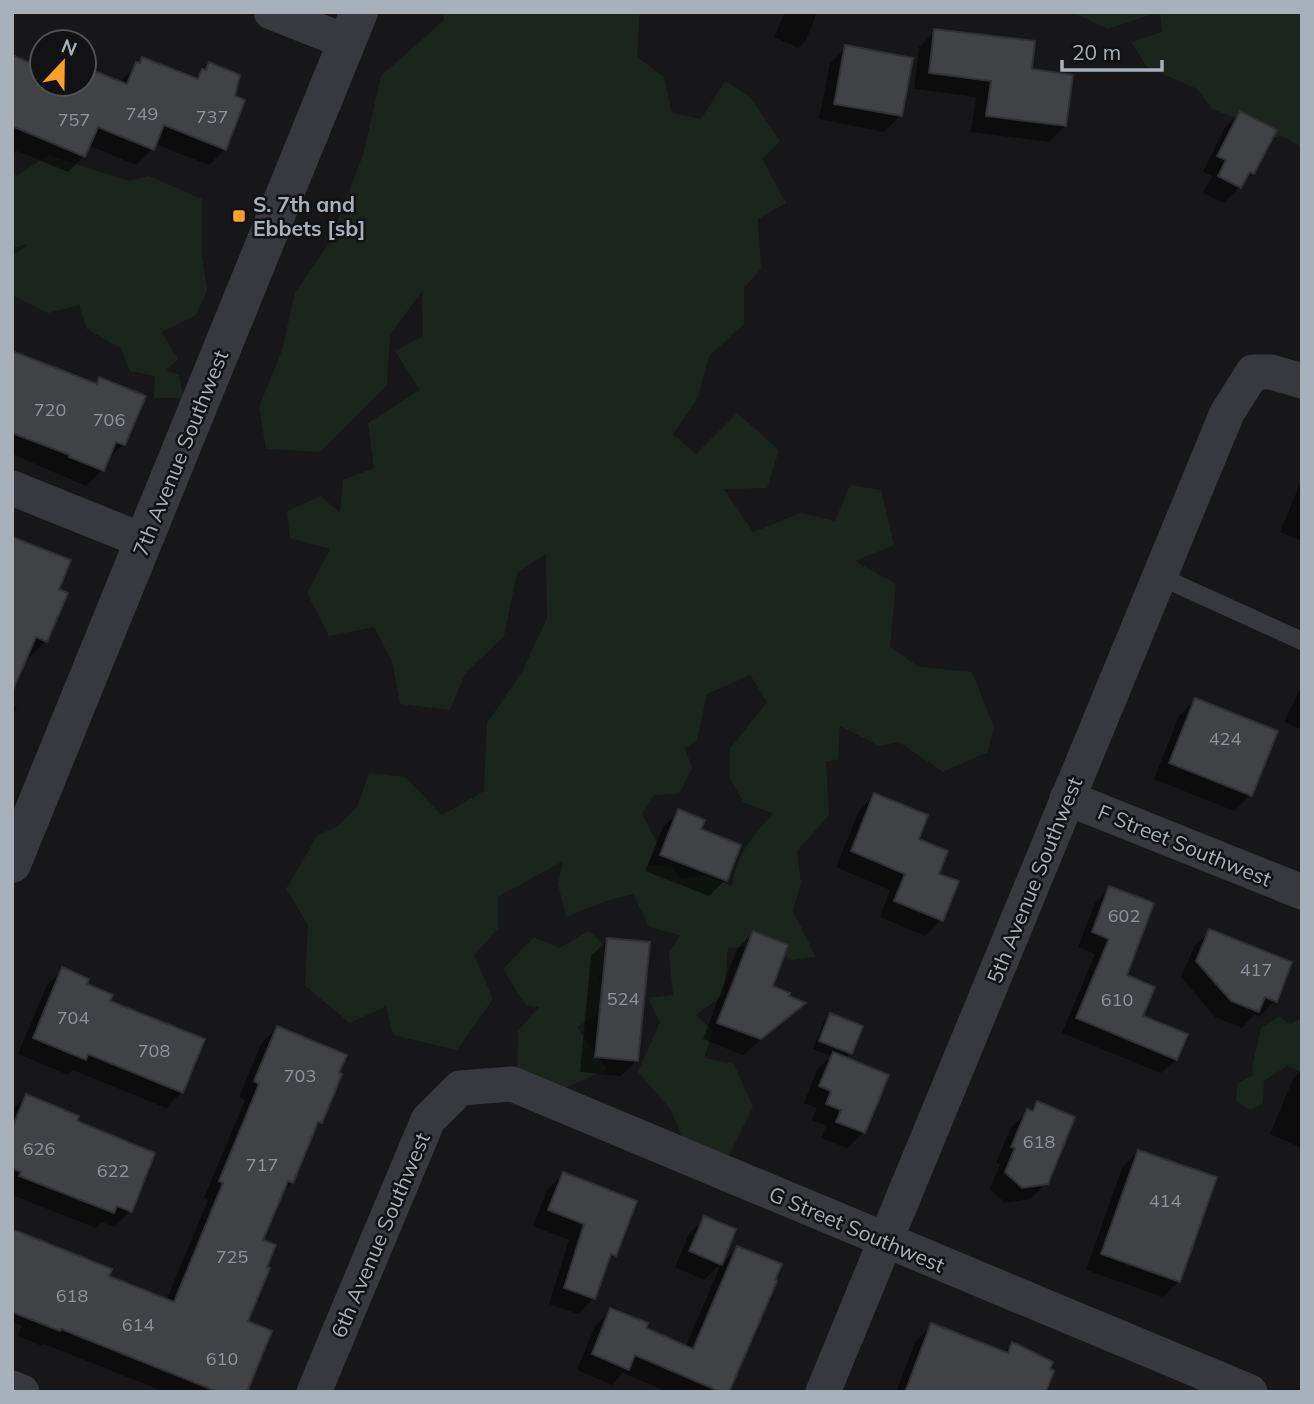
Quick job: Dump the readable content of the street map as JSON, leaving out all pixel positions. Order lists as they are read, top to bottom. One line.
{"streets":{"street":["7th Avenue Southwest","F Street Southwest","5th Avenue Southwest","G Street Southwest","6th Avenue Southwest"]},"crossings":[["F Street Southwest","5th Avenue Southwest"],["5th Avenue Southwest","G Street Southwest"],["G Street Southwest","6th Avenue Southwest"]],"places":{"transit":["S. 7th and Ebbets [sb]"]},"house_numbers":["749","737","757","720","706","424","602","417","524","610","704","708","703","618","626","717","622","414","725","618","614","610"],"scale_bar":"20 m","north":"top"}
